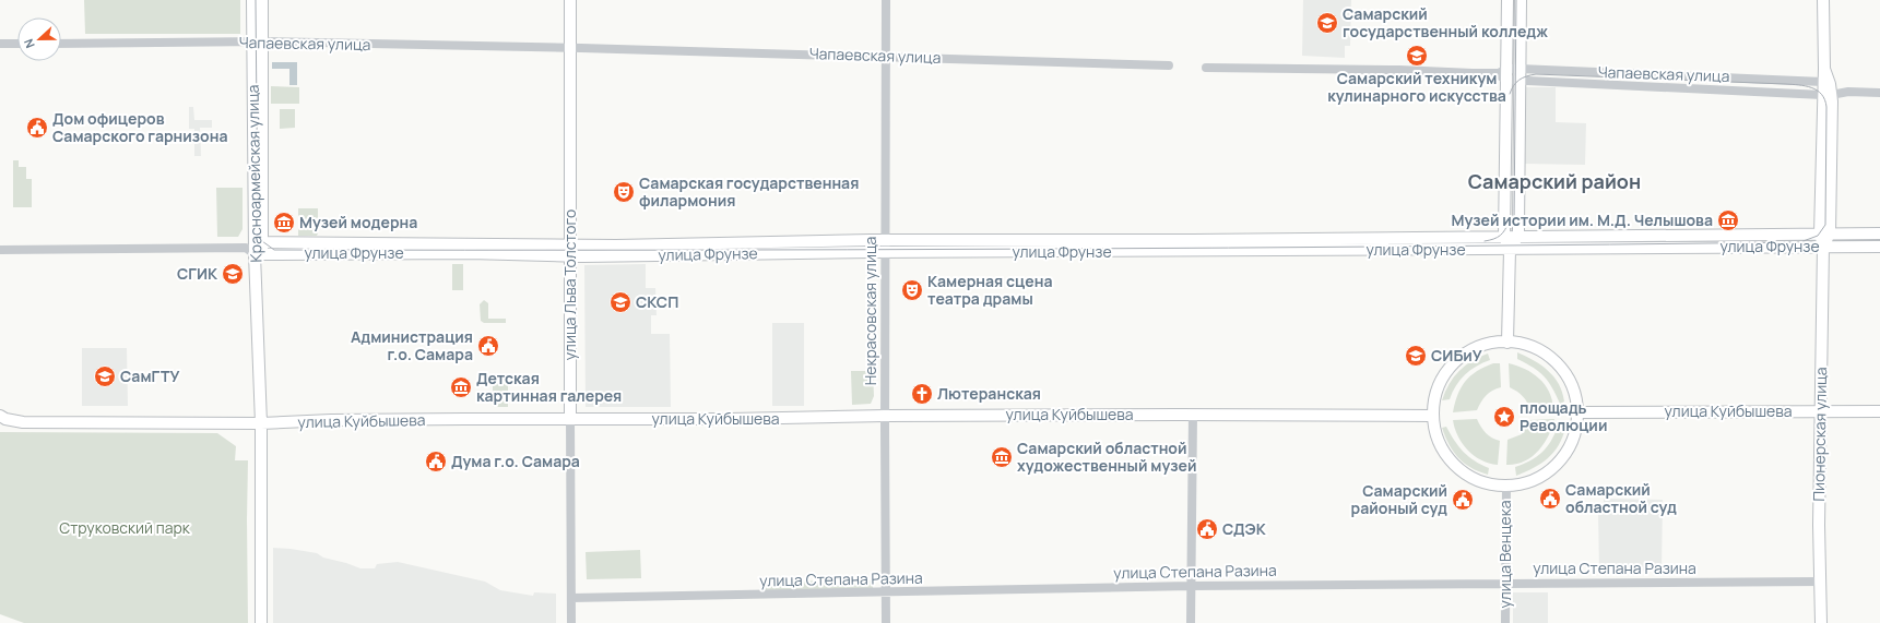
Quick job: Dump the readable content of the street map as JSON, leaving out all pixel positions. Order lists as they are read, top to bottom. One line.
{"streets":{"main road":["Красноармейская улица","улица Фрунзе","улица Льва Толстого","улица Куйбышева","Пионерская улица"],"street":["Чапаевская улица","Некрасовская улица","улица Венцека","улица Степана Разина"]},"crossings":[["Чапаевская улица","Красноармейская улица"],["Чапаевская улица","улица Льва Толстого"],["Чапаевская улица","Некрасовская улица"],["Чапаевская улица","Пионерская улица"],["Красноармейская улица","улица Фрунзе"],["Красноармейская улица","улица Куйбышева"],["улица Фрунзе","улица Льва Толстого"],["улица Фрунзе","Некрасовская улица"],["улица Фрунзе","Пионерская улица"],["улица Льва Толстого","улица Куйбышева"],["улица Льва Толстого","улица Степана Разина"],["Некрасовская улица","улица Куйбышева"],["Некрасовская улица","улица Степана Разина"],["улица Куйбышева","Пионерская улица"],["улица Куйбышева","улица Венцека"],["Пионерская улица","улица Степана Разина"],["улица Венцека","улица Степана Разина"]],"districts":["Самарский район"],"parks":["Струковский парк"],"places":{"school or university":["Самарский государственный колледж","Самарский техникум кулинарного искусства","СГИК","СКСП","СИБиУ","СамГТУ"],"public building":["Дом офицеров Самарского гарнизона","Администрация г.о. Самара","Дума г.о. Самара","Самарский областной суд","Самарский районый суд","СДЭК"],"theatre":["Самарская государственная филармония","Камерная сцена театра драмы"],"museum":["Музей истории им. М.Д. Челышова","Музей модерна","Детская картинная галерея","Самарский областной художественный музей"],"church":["Лютеранская"],"place":["площадь Революции"]},"north":"left"}
